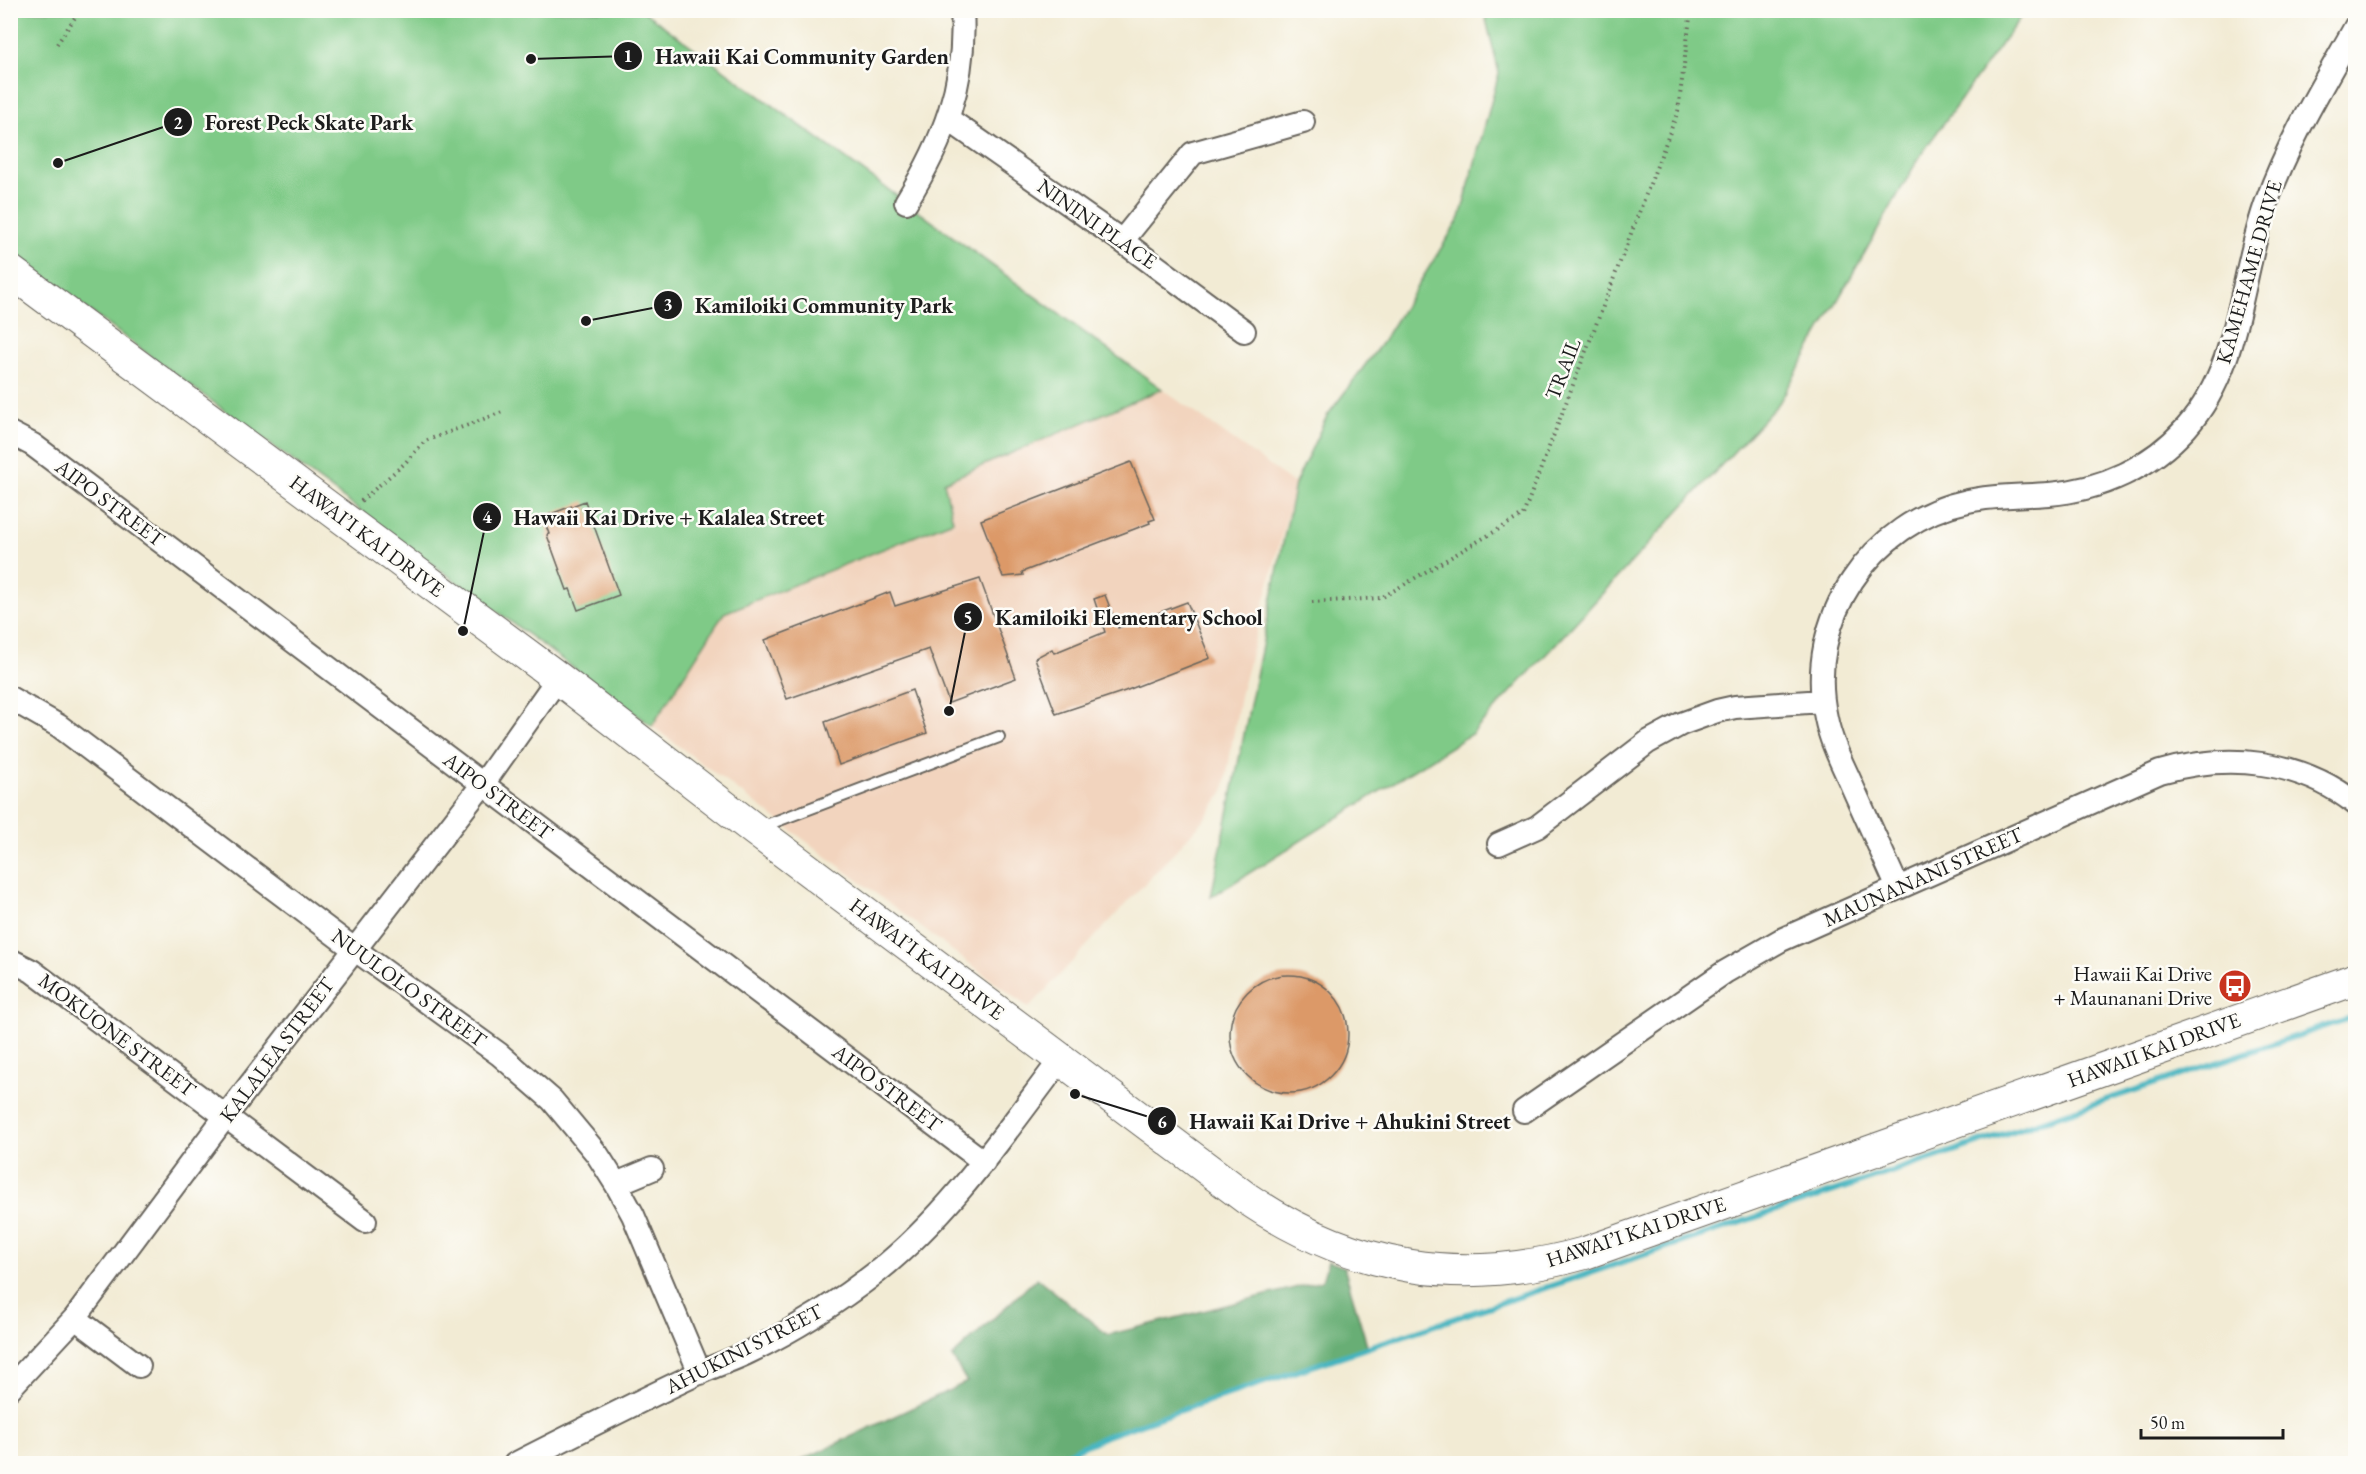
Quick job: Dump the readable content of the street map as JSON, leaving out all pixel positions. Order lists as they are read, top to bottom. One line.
{"streets":{"main road":["HAWAI’I KAI DRIVE","HAWAII KAI DRIVE"],"street":["NININI PLACE","KAMEHAME DRIVE","AIPO STREET","MAUNANANI STREET","NUULOLO STREET","MOKUONE STREET","KALALEA STREET","AHUKINI STREET"],"path":["TRAIL"]},"crossings":[["KAMEHAME DRIVE","MAUNANANI STREET"],["AIPO STREET","KALALEA STREET"],["AIPO STREET","AHUKINI STREET"],["HAWAI’I KAI DRIVE","KALALEA STREET"],["HAWAI’I KAI DRIVE","HAWAII KAI DRIVE"],["HAWAI’I KAI DRIVE","AHUKINI STREET"],["NUULOLO STREET","KALALEA STREET"],["NUULOLO STREET","AHUKINI STREET"],["MOKUONE STREET","KALALEA STREET"]],"places":{"other":["Hawaii Kai Community Garden","Forest Peck Skate Park","Kamiloiki Community Park","Hawaii Kai Drive + Kalalea Street","Kamiloiki Elementary School","Hawaii Kai Drive + Ahukini Street"],"bus stop":["Hawaii Kai Drive + Maunanani Drive"]},"scale_bar":"50 m"}
